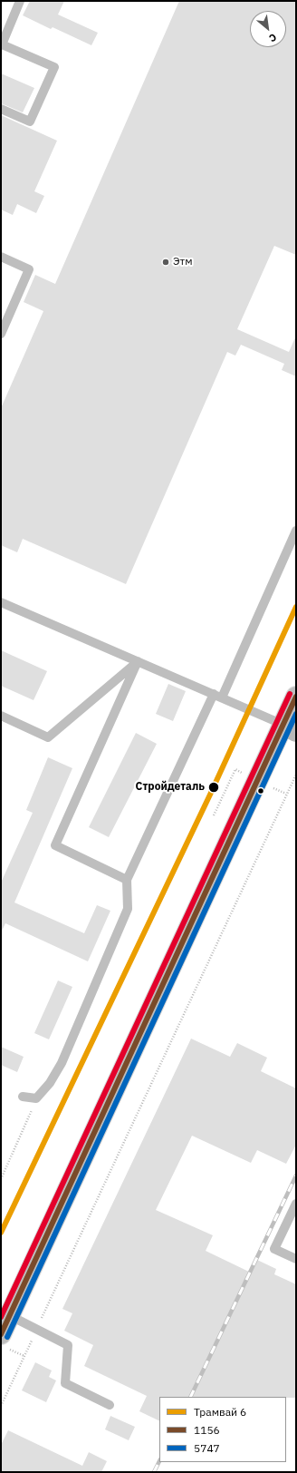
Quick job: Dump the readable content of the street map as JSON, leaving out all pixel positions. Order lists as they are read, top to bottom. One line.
{"places":["Этм","Стройдеталь"],"lines":["tram line 6","transit line 1156","transit line 5747"],"legend":["Трамвай 6","1156","5747"],"north":"bottom right"}
